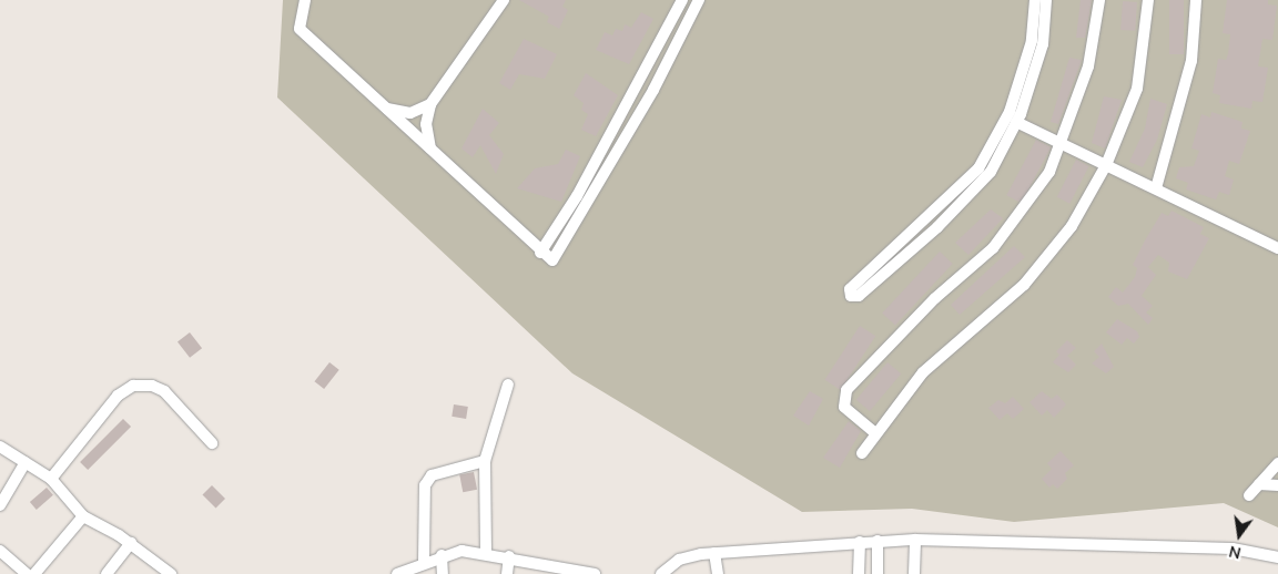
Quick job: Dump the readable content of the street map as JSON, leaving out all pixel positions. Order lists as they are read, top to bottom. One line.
{"north":"bottom"}
